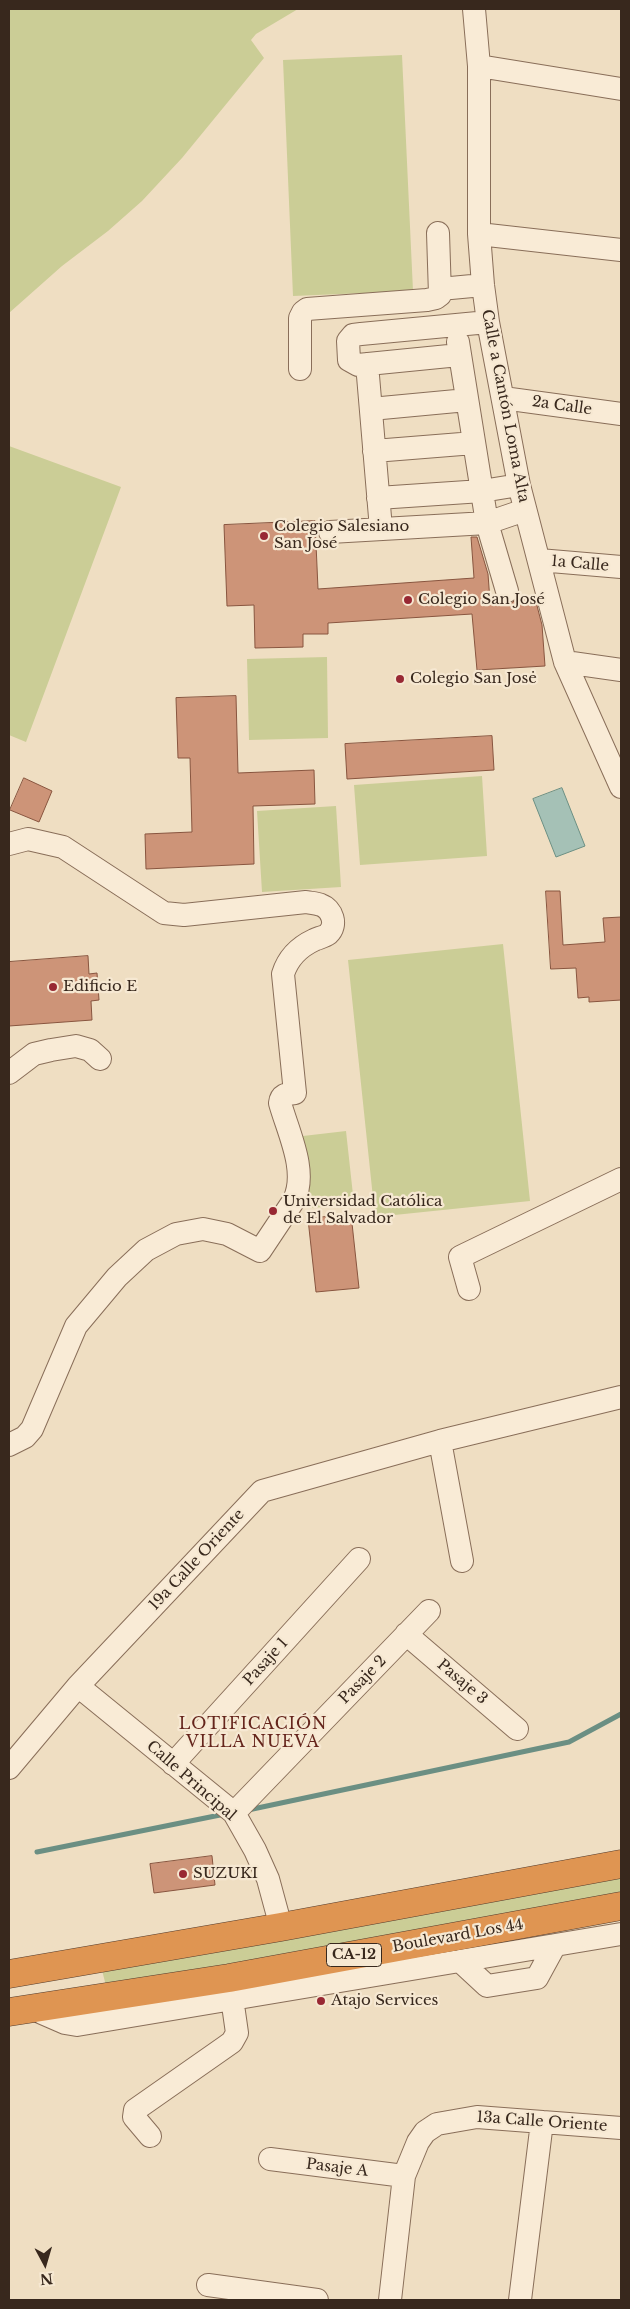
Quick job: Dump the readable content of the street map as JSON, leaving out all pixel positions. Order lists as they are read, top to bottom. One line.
{"streets":{"highway":["Boulevard Los 44","CA-12"],"street":["Calle a Cantón Loma Alta","2a Calle","1a Calle","19a Calle Oriente","Pasaje 1","Pasaje 2","Pasaje 3","Calle Principal","13a Calle Oriente","Pasaje A"]},"crossings":[["Calle a Cantón Loma Alta","2a Calle"],["Calle a Cantón Loma Alta","1a Calle"],["19a Calle Oriente","Calle Principal"],["Pasaje 1","Calle Principal"],["Pasaje 2","Pasaje 3"],["Pasaje 2","Calle Principal"],["Boulevard Los 44","CA-12"],["13a Calle Oriente","Pasaje A"]],"districts":["LOTIFICACIÓN VILLA NUEVA"],"places":["Colegio Salesiano San José","Colegio San José","Colegio San Josė","Edificio E","Universidad Católica de El Salvador","SUZUKI","Atajo Services"],"north":"bottom"}
